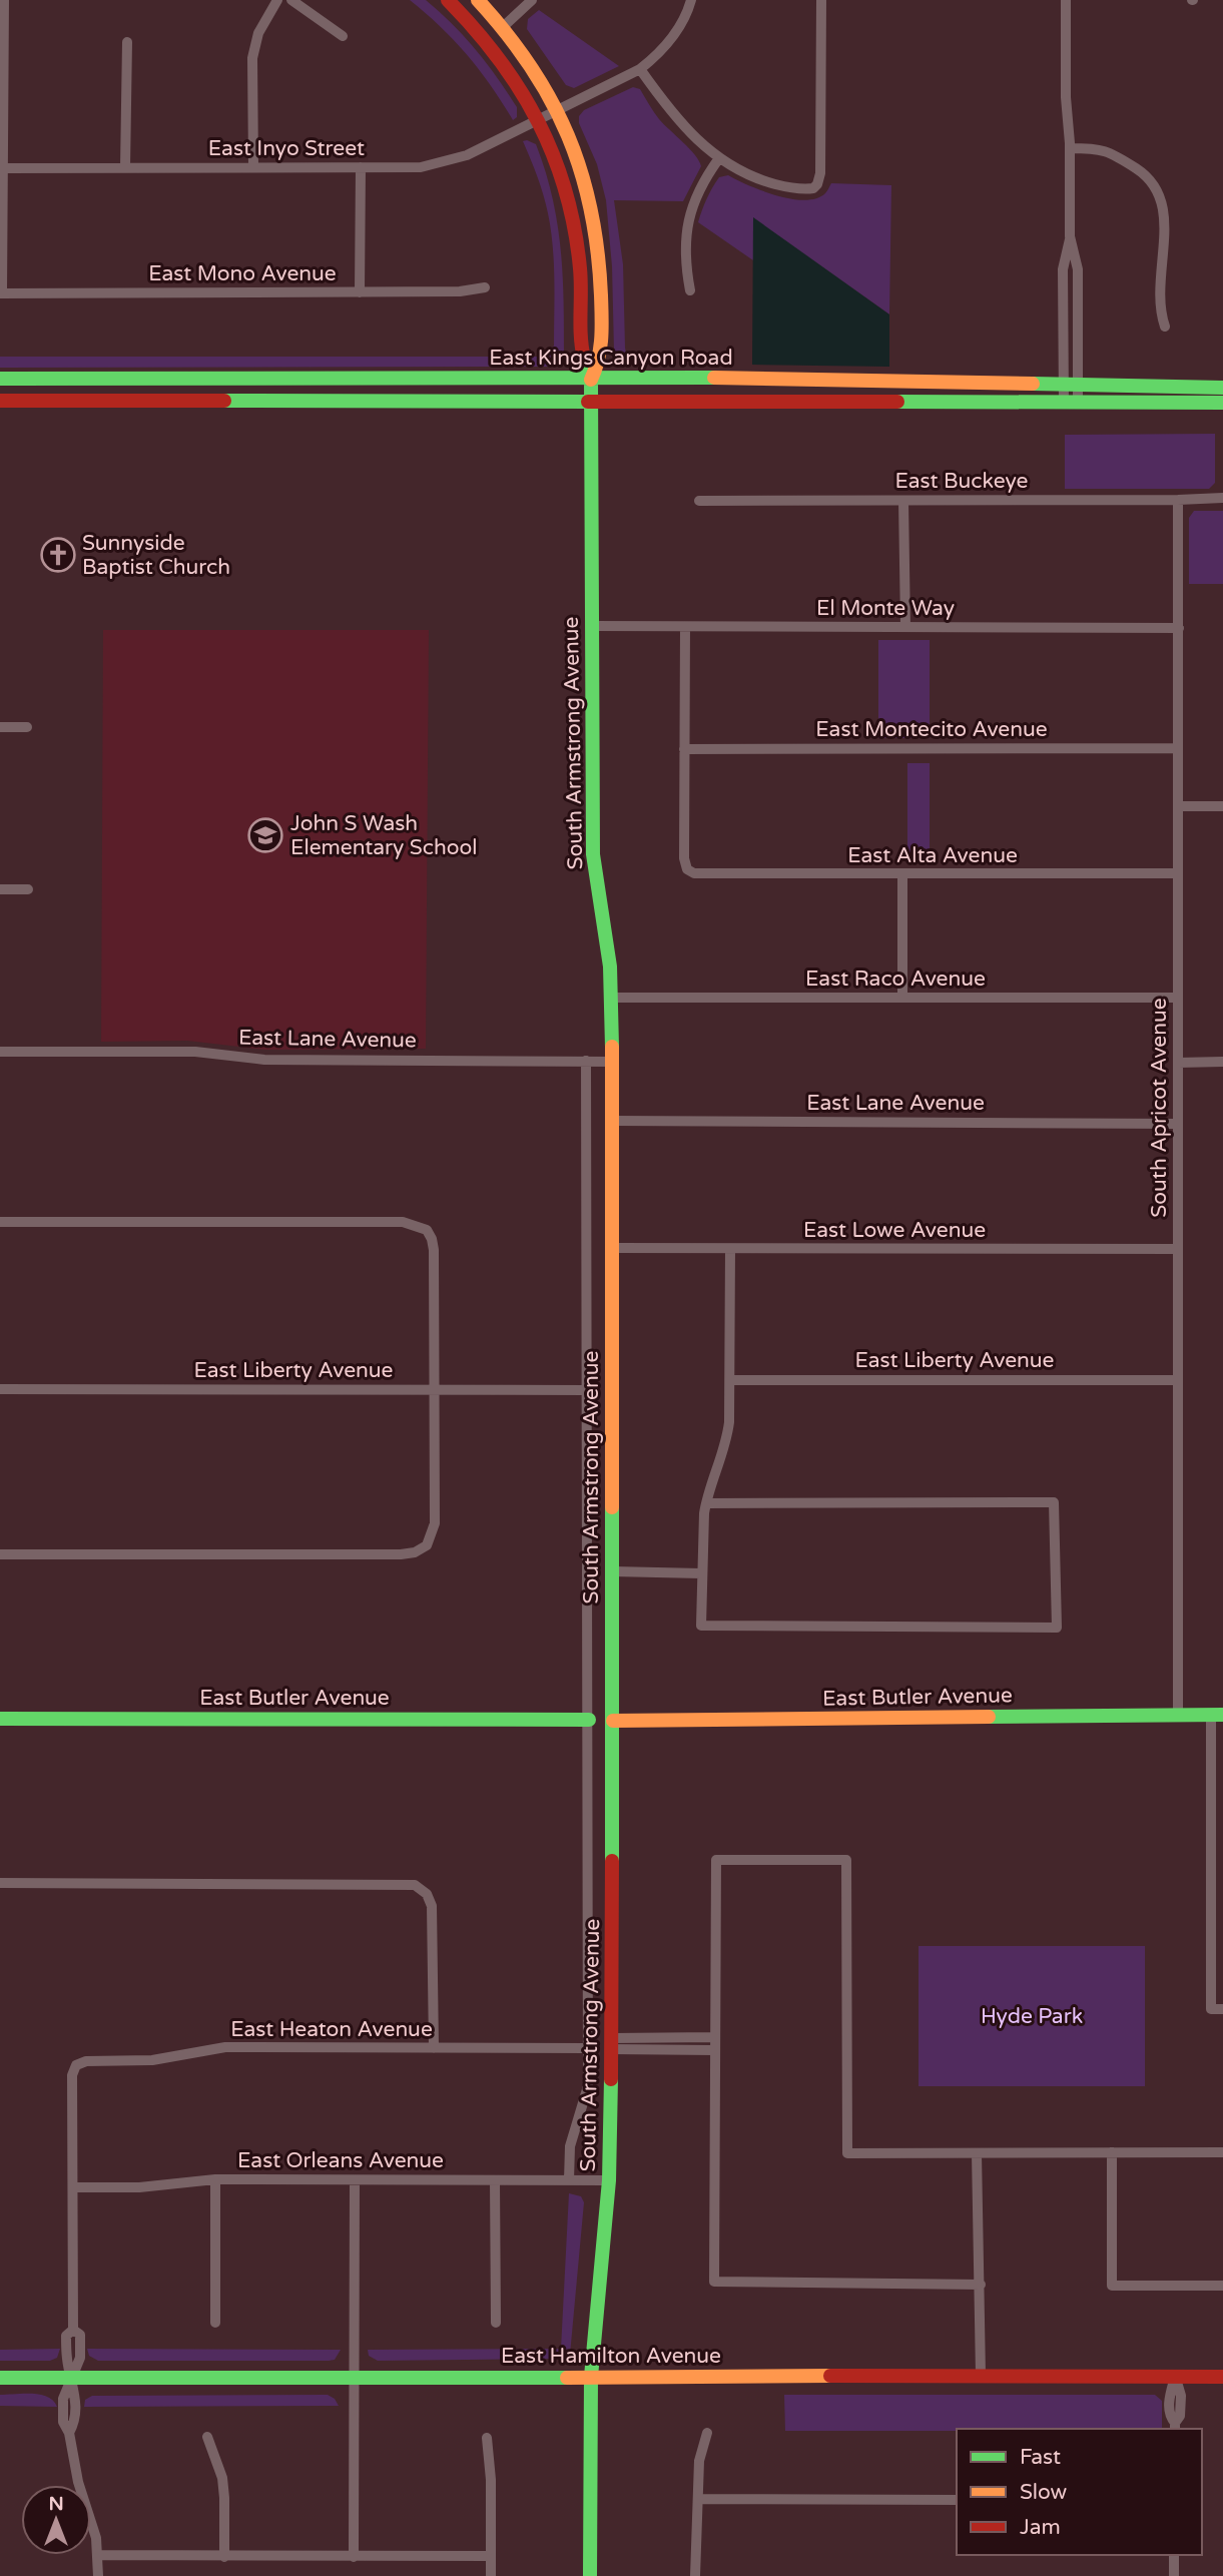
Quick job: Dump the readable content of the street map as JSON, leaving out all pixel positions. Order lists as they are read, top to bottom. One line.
{"streets":{"street":["East Inyo Street","East Mono Avenue","East Kings Canyon Road","East Buckeye","El Monte Way","East Montecito Avenue","South Armstrong Avenue","East Alta Avenue","East Raco Avenue","East Lane Avenue","South Apricot Avenue","East Lowe Avenue","East Liberty Avenue","East Butler Avenue","East Heaton Avenue","East Orleans Avenue","East Hamilton Avenue"]},"crossings":[["East Kings Canyon Road","South Armstrong Avenue"],["East Buckeye","South Apricot Avenue"],["El Monte Way","South Armstrong Avenue"],["El Monte Way","South Apricot Avenue"],["East Montecito Avenue","East Alta Avenue"],["East Montecito Avenue","South Apricot Avenue"],["South Armstrong Avenue","East Raco Avenue"],["South Armstrong Avenue","East Lane Avenue"],["South Armstrong Avenue","East Lowe Avenue"],["South Armstrong Avenue","East Liberty Avenue"],["South Armstrong Avenue","East Butler Avenue"],["South Armstrong Avenue","East Heaton Avenue"],["South Armstrong Avenue","East Orleans Avenue"],["South Armstrong Avenue","East Hamilton Avenue"],["East Alta Avenue","South Apricot Avenue"],["East Raco Avenue","South Apricot Avenue"],["East Lane Avenue","South Apricot Avenue"],["South Apricot Avenue","East Lowe Avenue"],["South Apricot Avenue","East Liberty Avenue"],["South Apricot Avenue","East Butler Avenue"],["East Heaton Avenue","East Orleans Avenue"]],"parks":["Hyde Park"],"places":{"church":["Sunnyside Baptist Church"],"school or university":["John S Wash Elementary School"]},"legend":["Fast","Slow","Jam"],"north":"top"}
